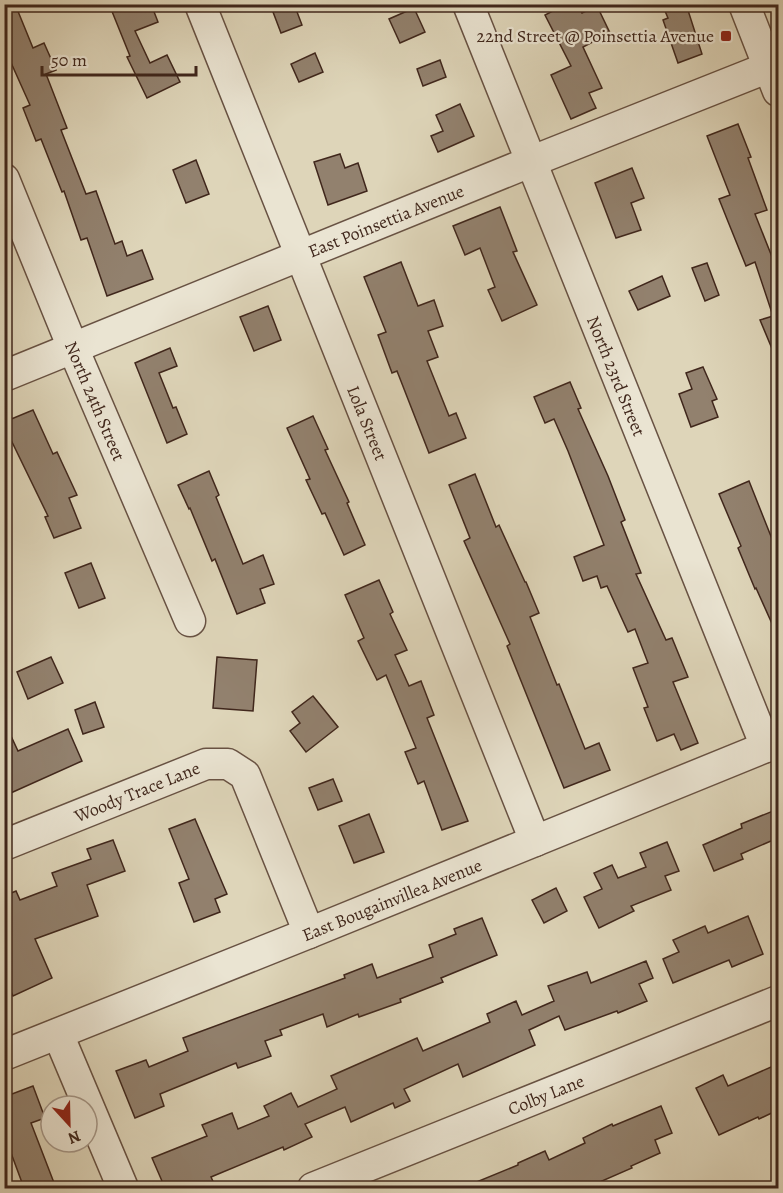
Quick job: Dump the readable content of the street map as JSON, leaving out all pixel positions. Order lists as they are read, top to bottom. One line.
{"streets":{"street":["East Poinsettia Avenue","North 23rd Street","North 24th Street","Lola Street","Woody Trace Lane","East Bougainvillea Avenue","Colby Lane"]},"crossings":[["East Poinsettia Avenue","North 23rd Street"],["East Poinsettia Avenue","North 24th Street"],["East Poinsettia Avenue","Lola Street"],["North 23rd Street","East Bougainvillea Avenue"],["Lola Street","East Bougainvillea Avenue"],["Woody Trace Lane","East Bougainvillea Avenue"]],"places":{"transit":["22nd Street @ Poinsettia Avenue"]},"scale_bar":"50 m","north":"bottom"}
